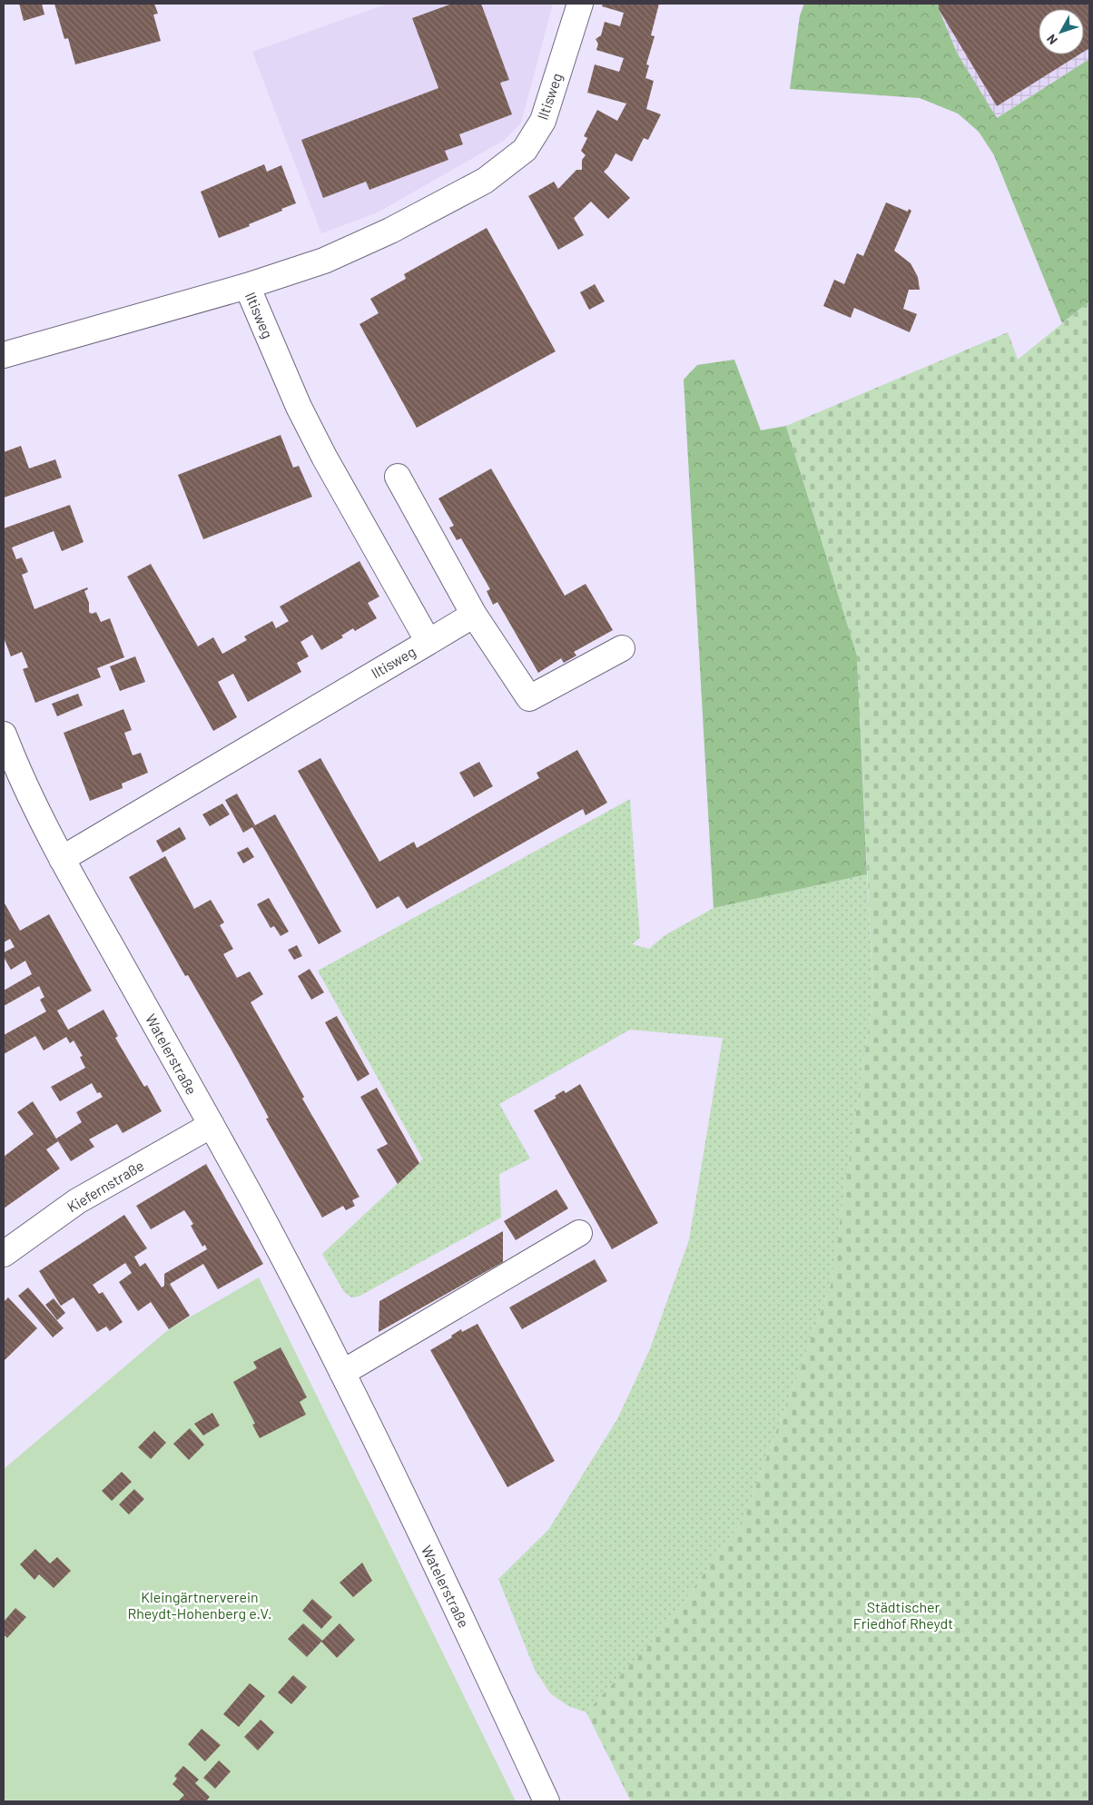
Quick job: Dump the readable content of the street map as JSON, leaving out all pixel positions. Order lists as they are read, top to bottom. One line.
{"streets":{"street":["Iltisweg","Watelerstraße","Kiefernstraße"]},"crossings":[["Iltisweg","Watelerstraße"],["Watelerstraße","Kiefernstraße"]],"parks":["Kleingärtnerverein Rheydt-Hohenberg e.V.","Städtischer Friedhof Rheydt"],"north":"bottom left"}
